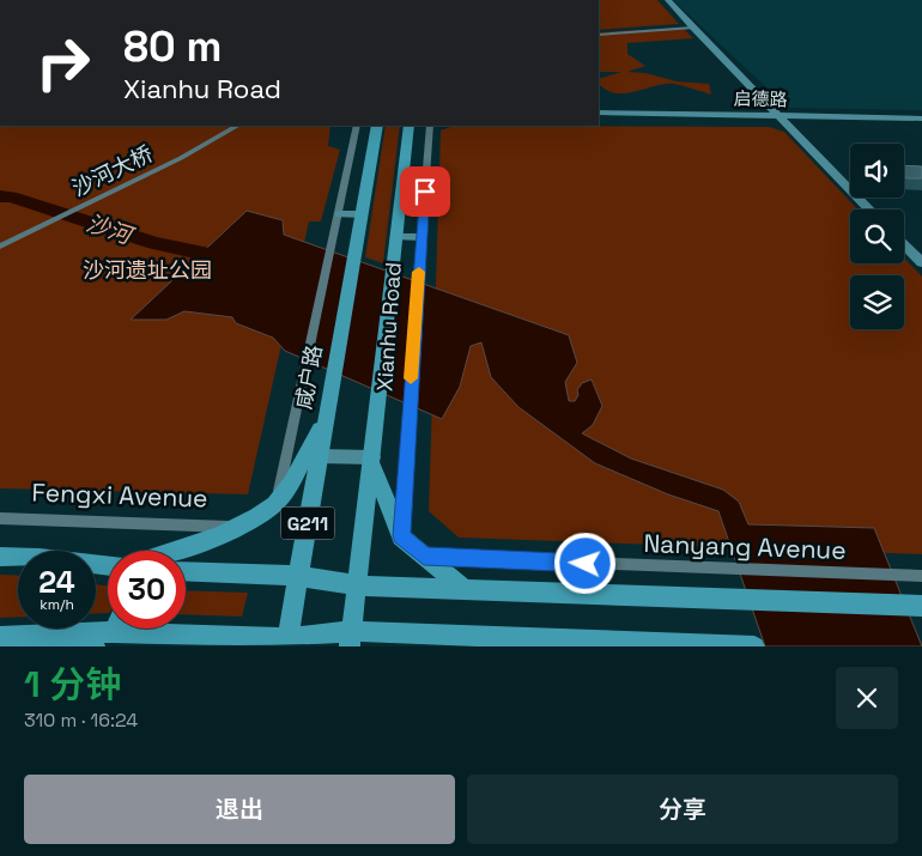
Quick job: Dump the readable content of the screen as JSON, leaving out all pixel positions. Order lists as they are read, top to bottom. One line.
{"streets":{"main road":["咸户路","G211"],"street":["启德路","沙河大桥","Xianhu Road","Fengxi Avenue","Nanyang Avenue"]},"water":["沙河"],"parks":["沙河遗址公园"],"page":{"turn":["80 m","Xianhu Road"],"speed":"24 km/h","limit":"30","heading":["1 分钟","310 m · 16:24"],"buttons":["退出","分享"]}}
